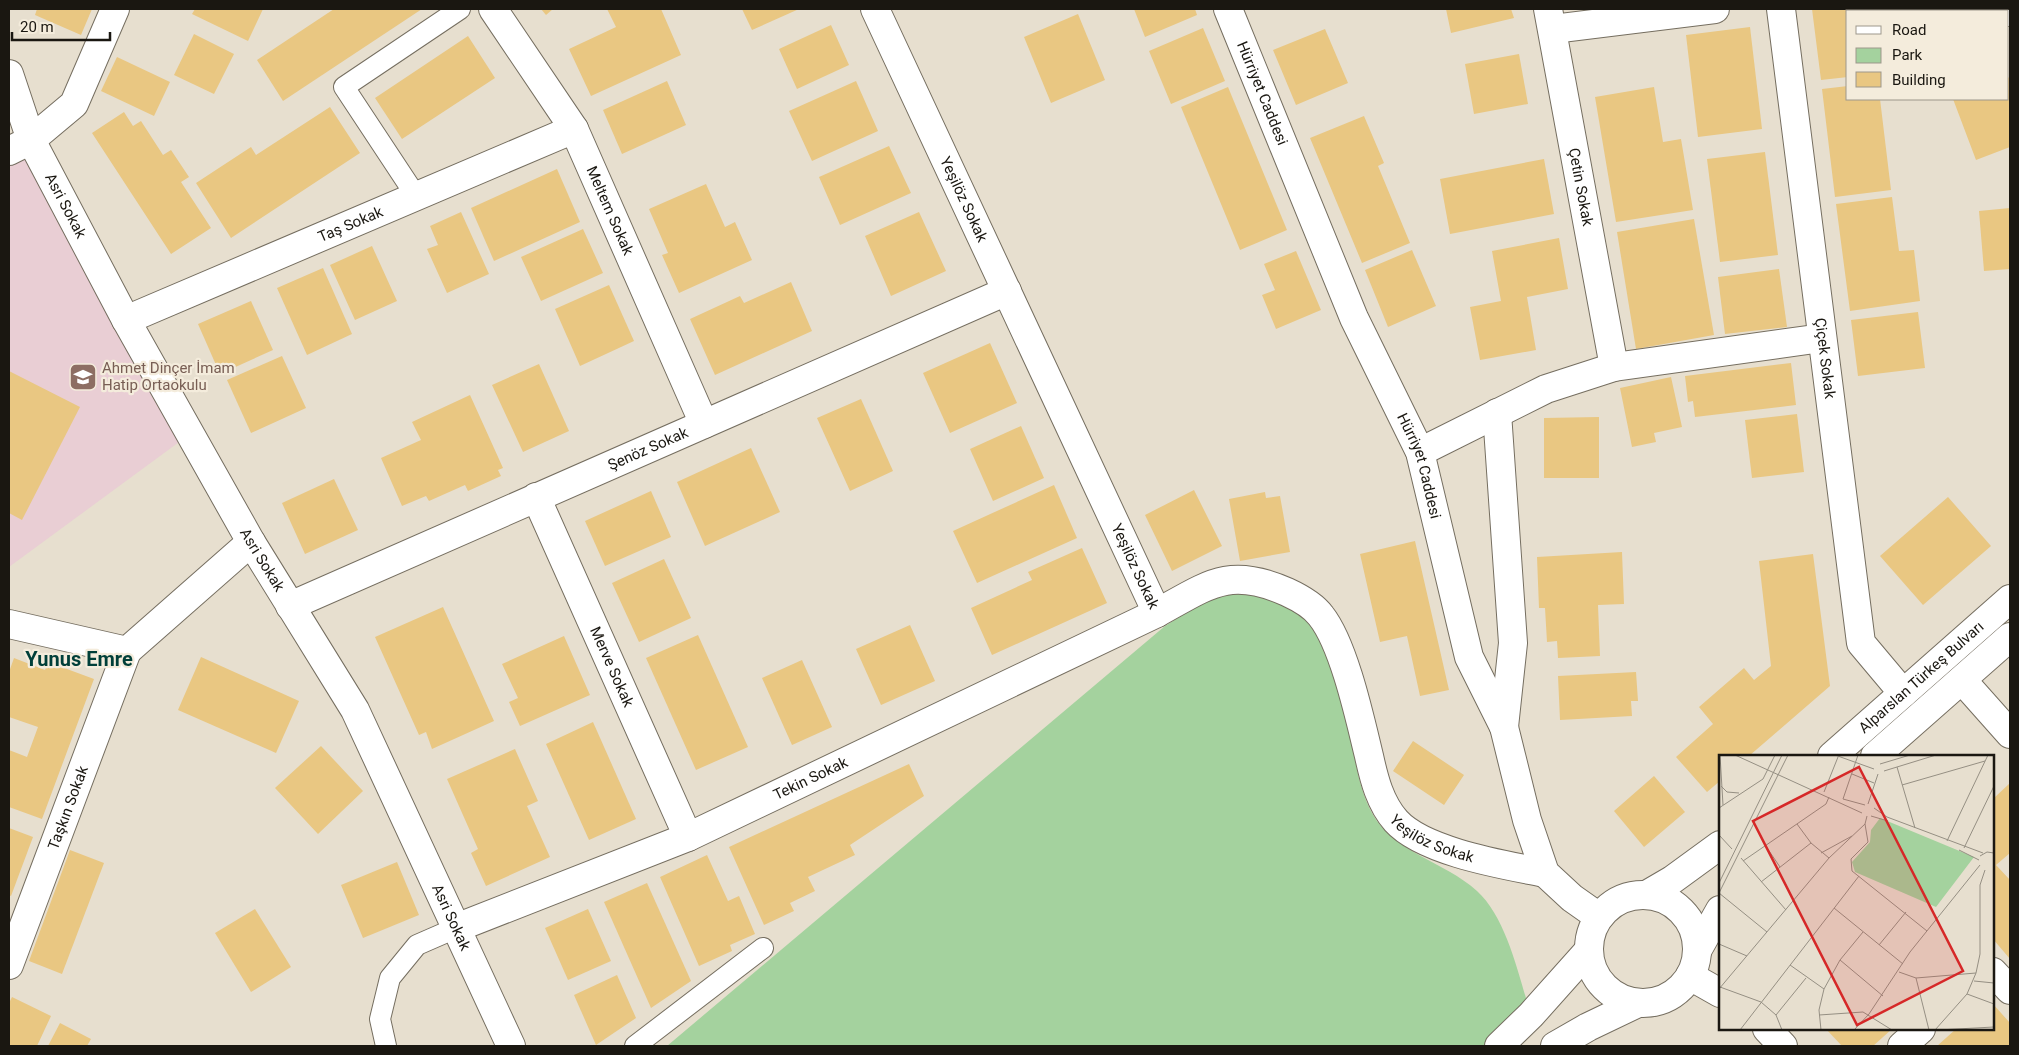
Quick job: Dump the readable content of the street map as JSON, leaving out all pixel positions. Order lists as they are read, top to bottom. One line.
{"streets":{"street":["Hürriyet Caddesi","Çetin Sokak","Yeşilöz Sokak","Asri Sokak","Meltem Sokak","Taş Sokak","Çiçek Sokak","Şenöz Sokak","Merve Sokak","Alparslan Türkeş Bulvarı","Tekin Sokak","Taşkın Sokak"]},"crossings":[["Hürriyet Caddesi","Yeşilöz Sokak"],["Yeşilöz Sokak","Şenöz Sokak"],["Yeşilöz Sokak","Tekin Sokak"],["Asri Sokak","Taş Sokak"],["Asri Sokak","Şenöz Sokak"],["Asri Sokak","Tekin Sokak"],["Asri Sokak","Taşkın Sokak"],["Meltem Sokak","Taş Sokak"],["Meltem Sokak","Şenöz Sokak"],["Çiçek Sokak","Alparslan Türkeş Bulvarı"],["Şenöz Sokak","Merve Sokak"],["Merve Sokak","Tekin Sokak"]],"districts":["Yunus Emre"],"places":{"school or university":["Ahmet Dinçer İmam Hatip Ortaokulu"]},"legend":["Road","Park","Building"],"scale_bar":"20 m"}
